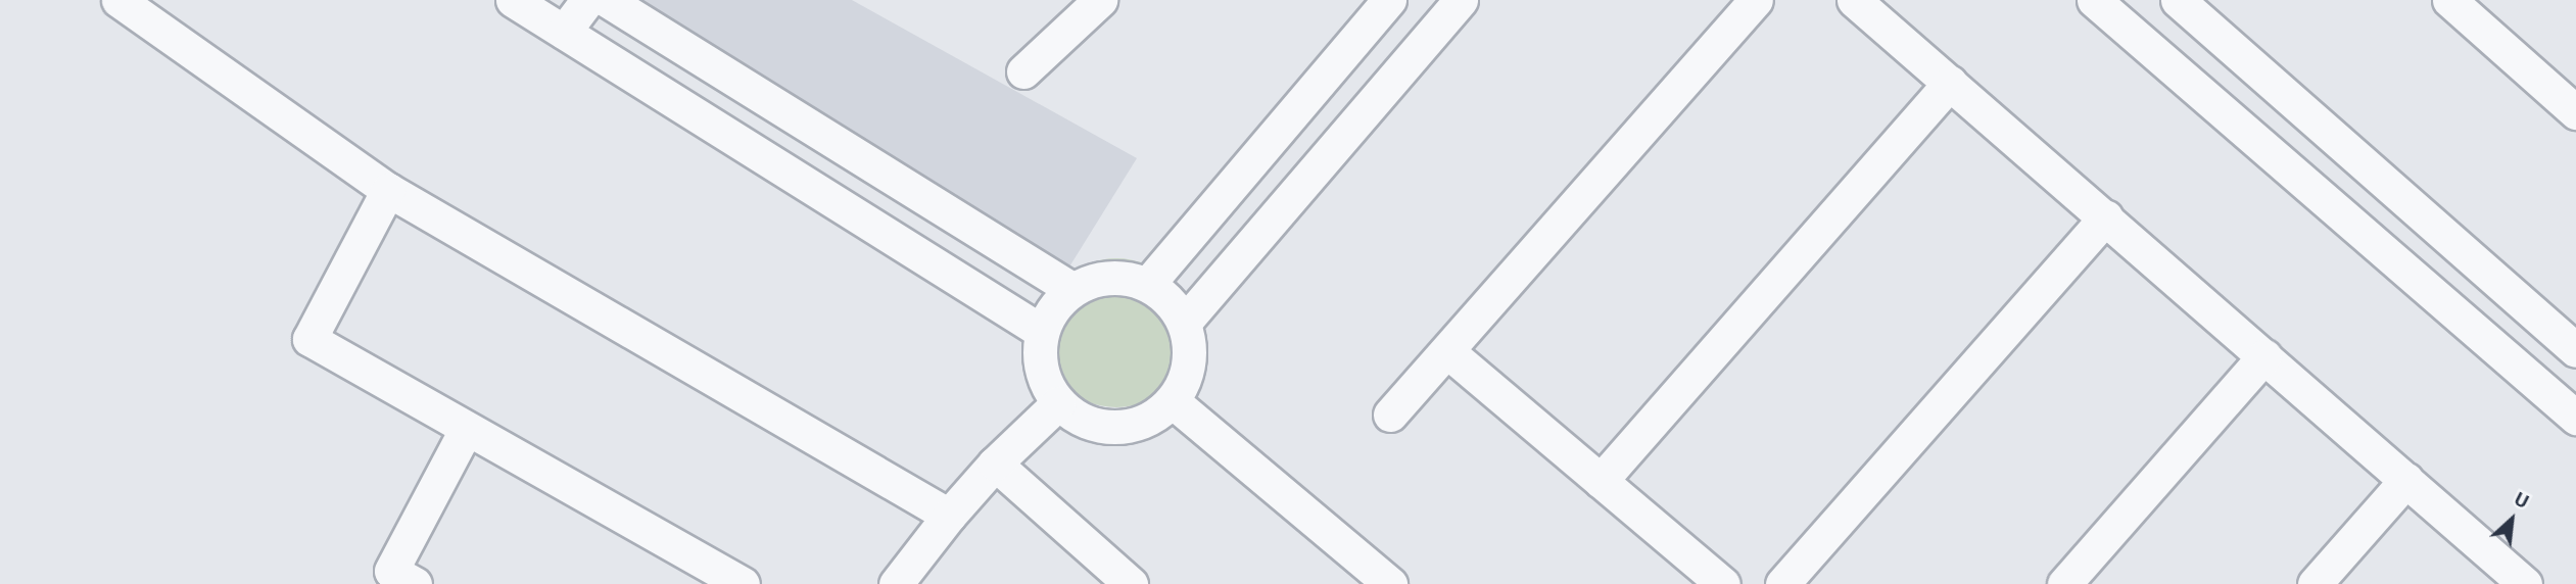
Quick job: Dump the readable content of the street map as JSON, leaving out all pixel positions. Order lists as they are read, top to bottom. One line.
{"north":"top right"}
